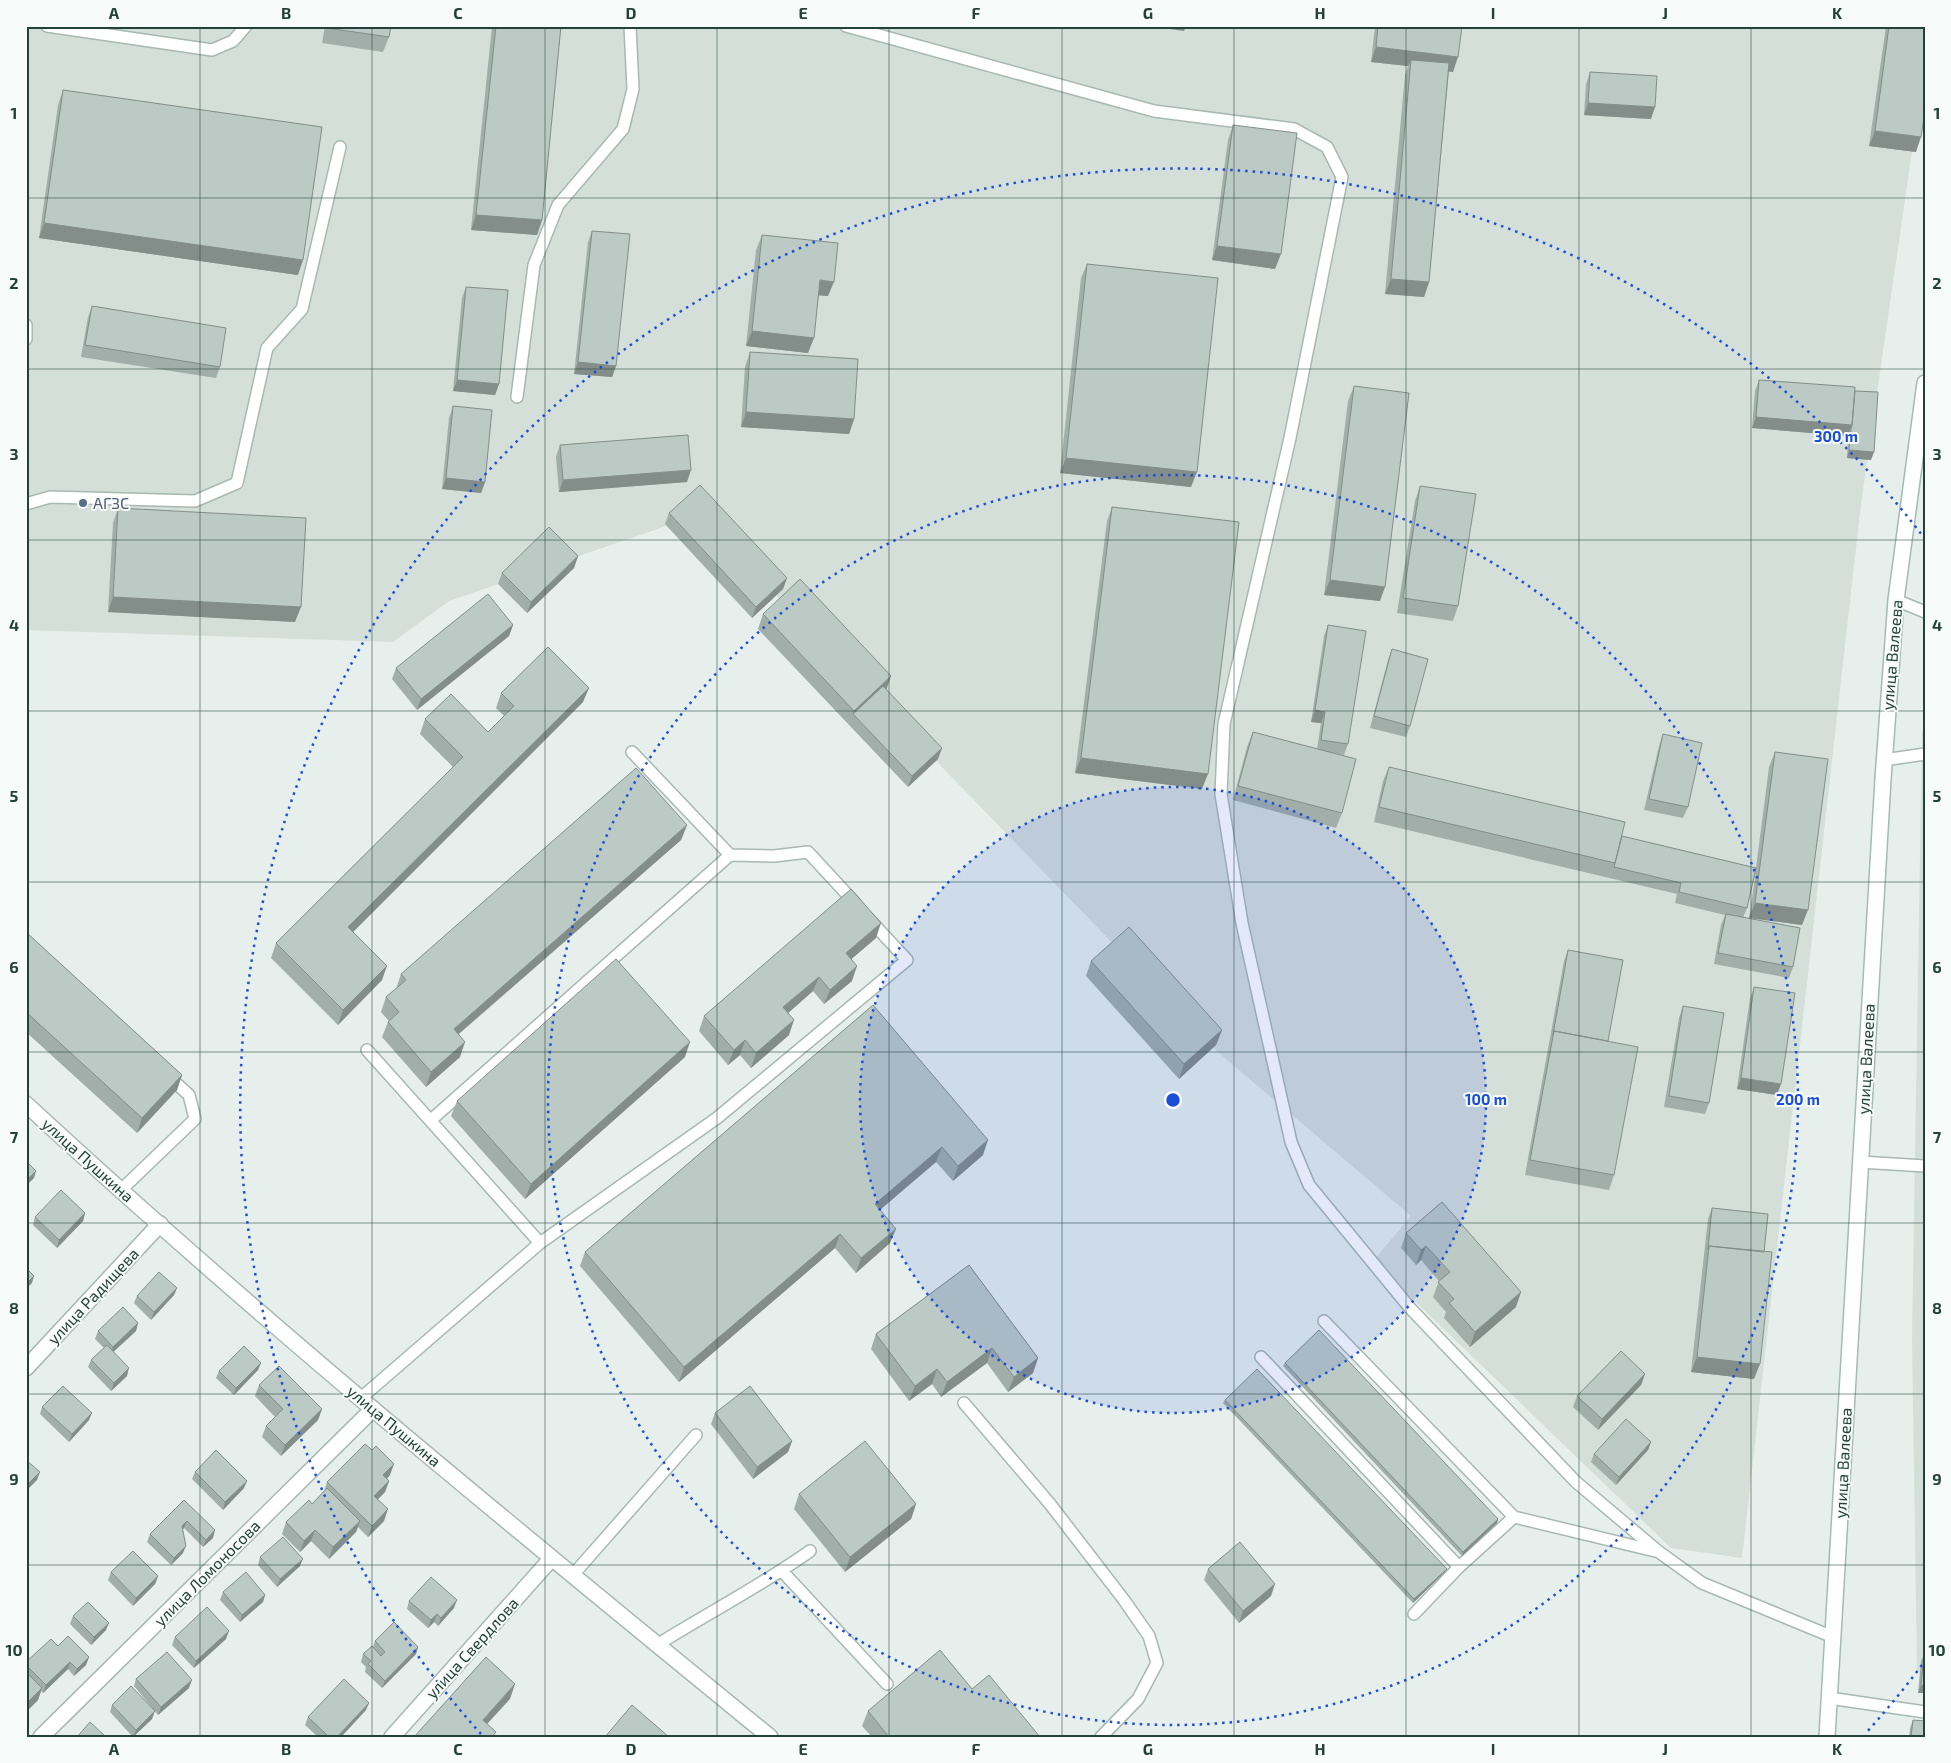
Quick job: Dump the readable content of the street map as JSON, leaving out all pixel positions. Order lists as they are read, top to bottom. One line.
{"streets":{"street":["улица Валеева","улица Пушкина","улица Радищева","улица Ломоносова","улица Свердлова"]},"crossings":[["улица Пушкина","улица Радищева"],["улица Пушкина","улица Ломоносова"],["улица Пушкина","улица Свердлова"]],"places":["АГЗС"],"grid":{"columns":["A","B","C","D","E","F","G","H","I","J","K"],"rows":["1","2","3","4","5","6","7","8","9","10"]},"rings":["300 m","100 m","200 m"]}
